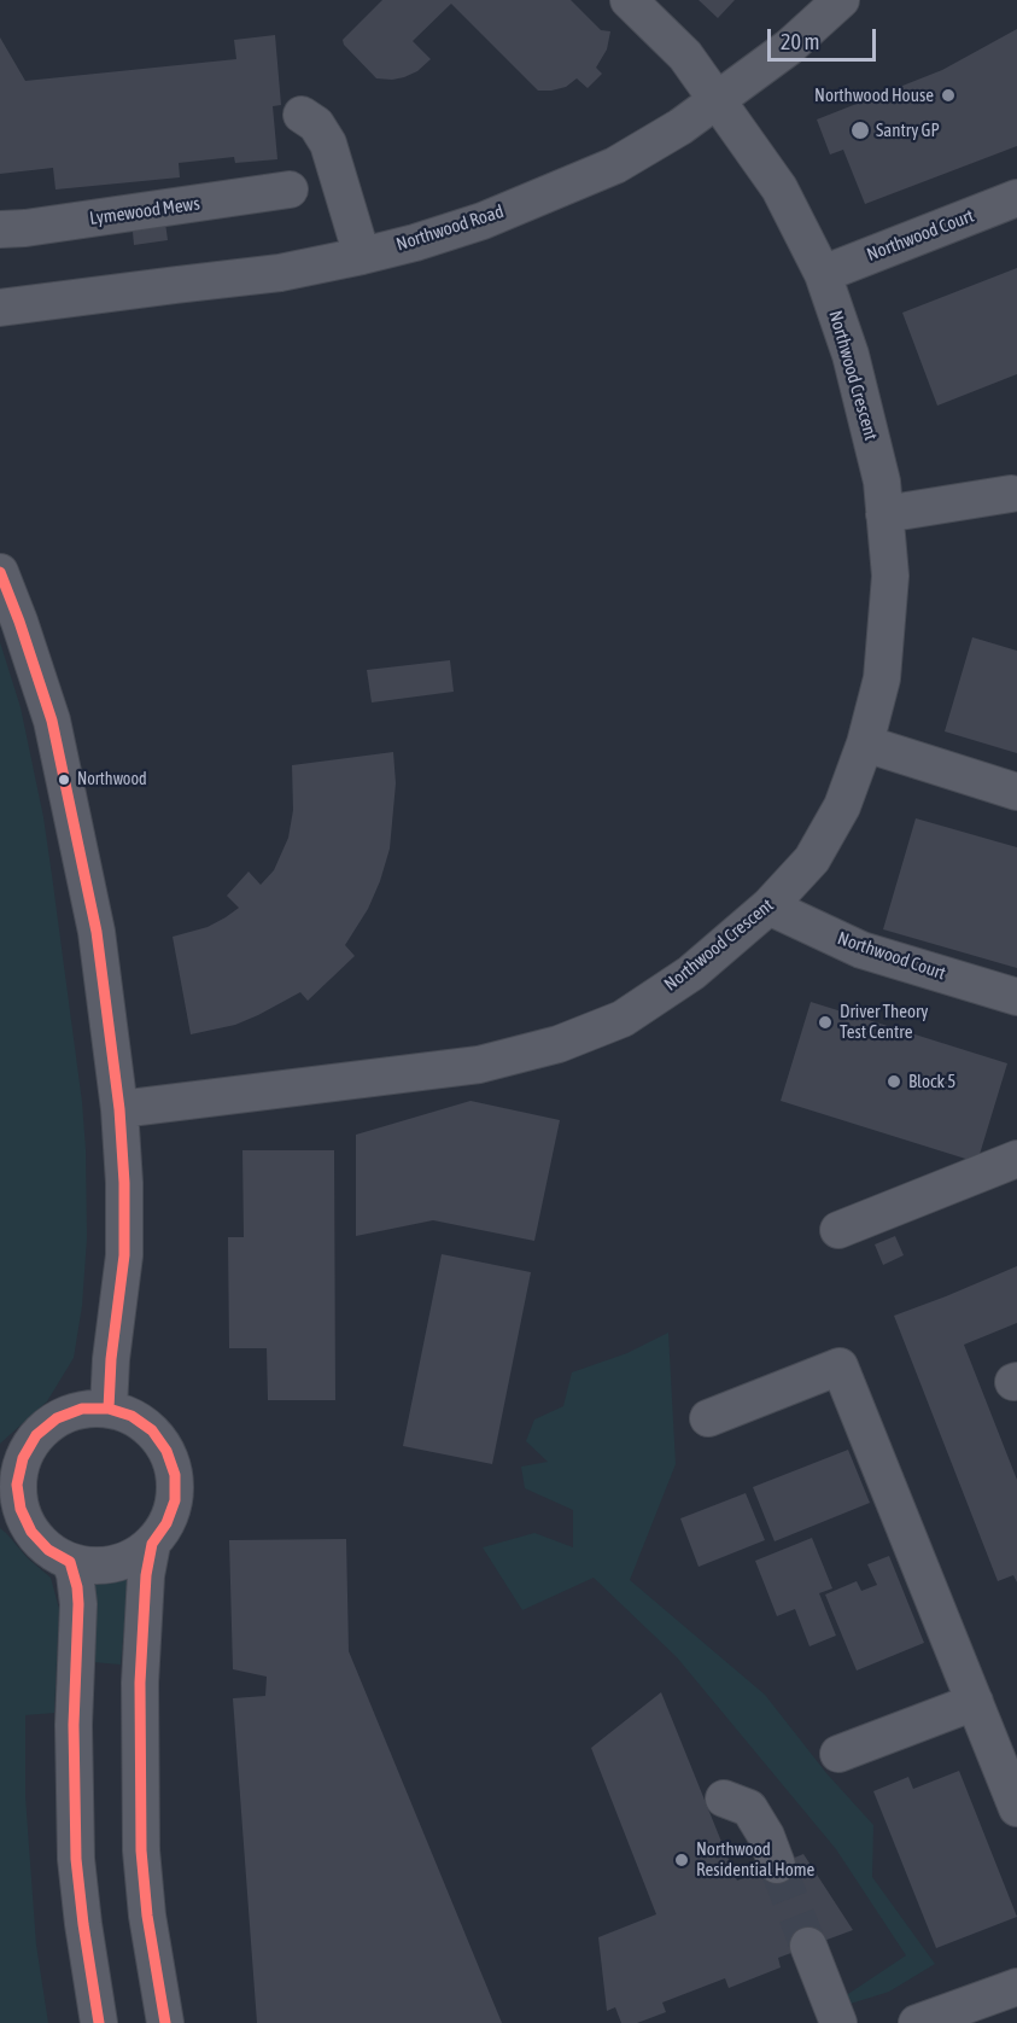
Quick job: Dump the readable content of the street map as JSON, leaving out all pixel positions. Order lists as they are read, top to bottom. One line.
{"streets":{"street":["Lymewood Mews","Northwood Road","Northwood Court","Northwood Crescent"]},"crossings":[["Northwood Road","Northwood Crescent"],["Northwood Court","Northwood Crescent"]],"places":["Northwood House","Santry GP","Northwood","Driver Theory Test Centre","Block 5","Northwood Residential Home"],"scale_bar":"20 m"}
